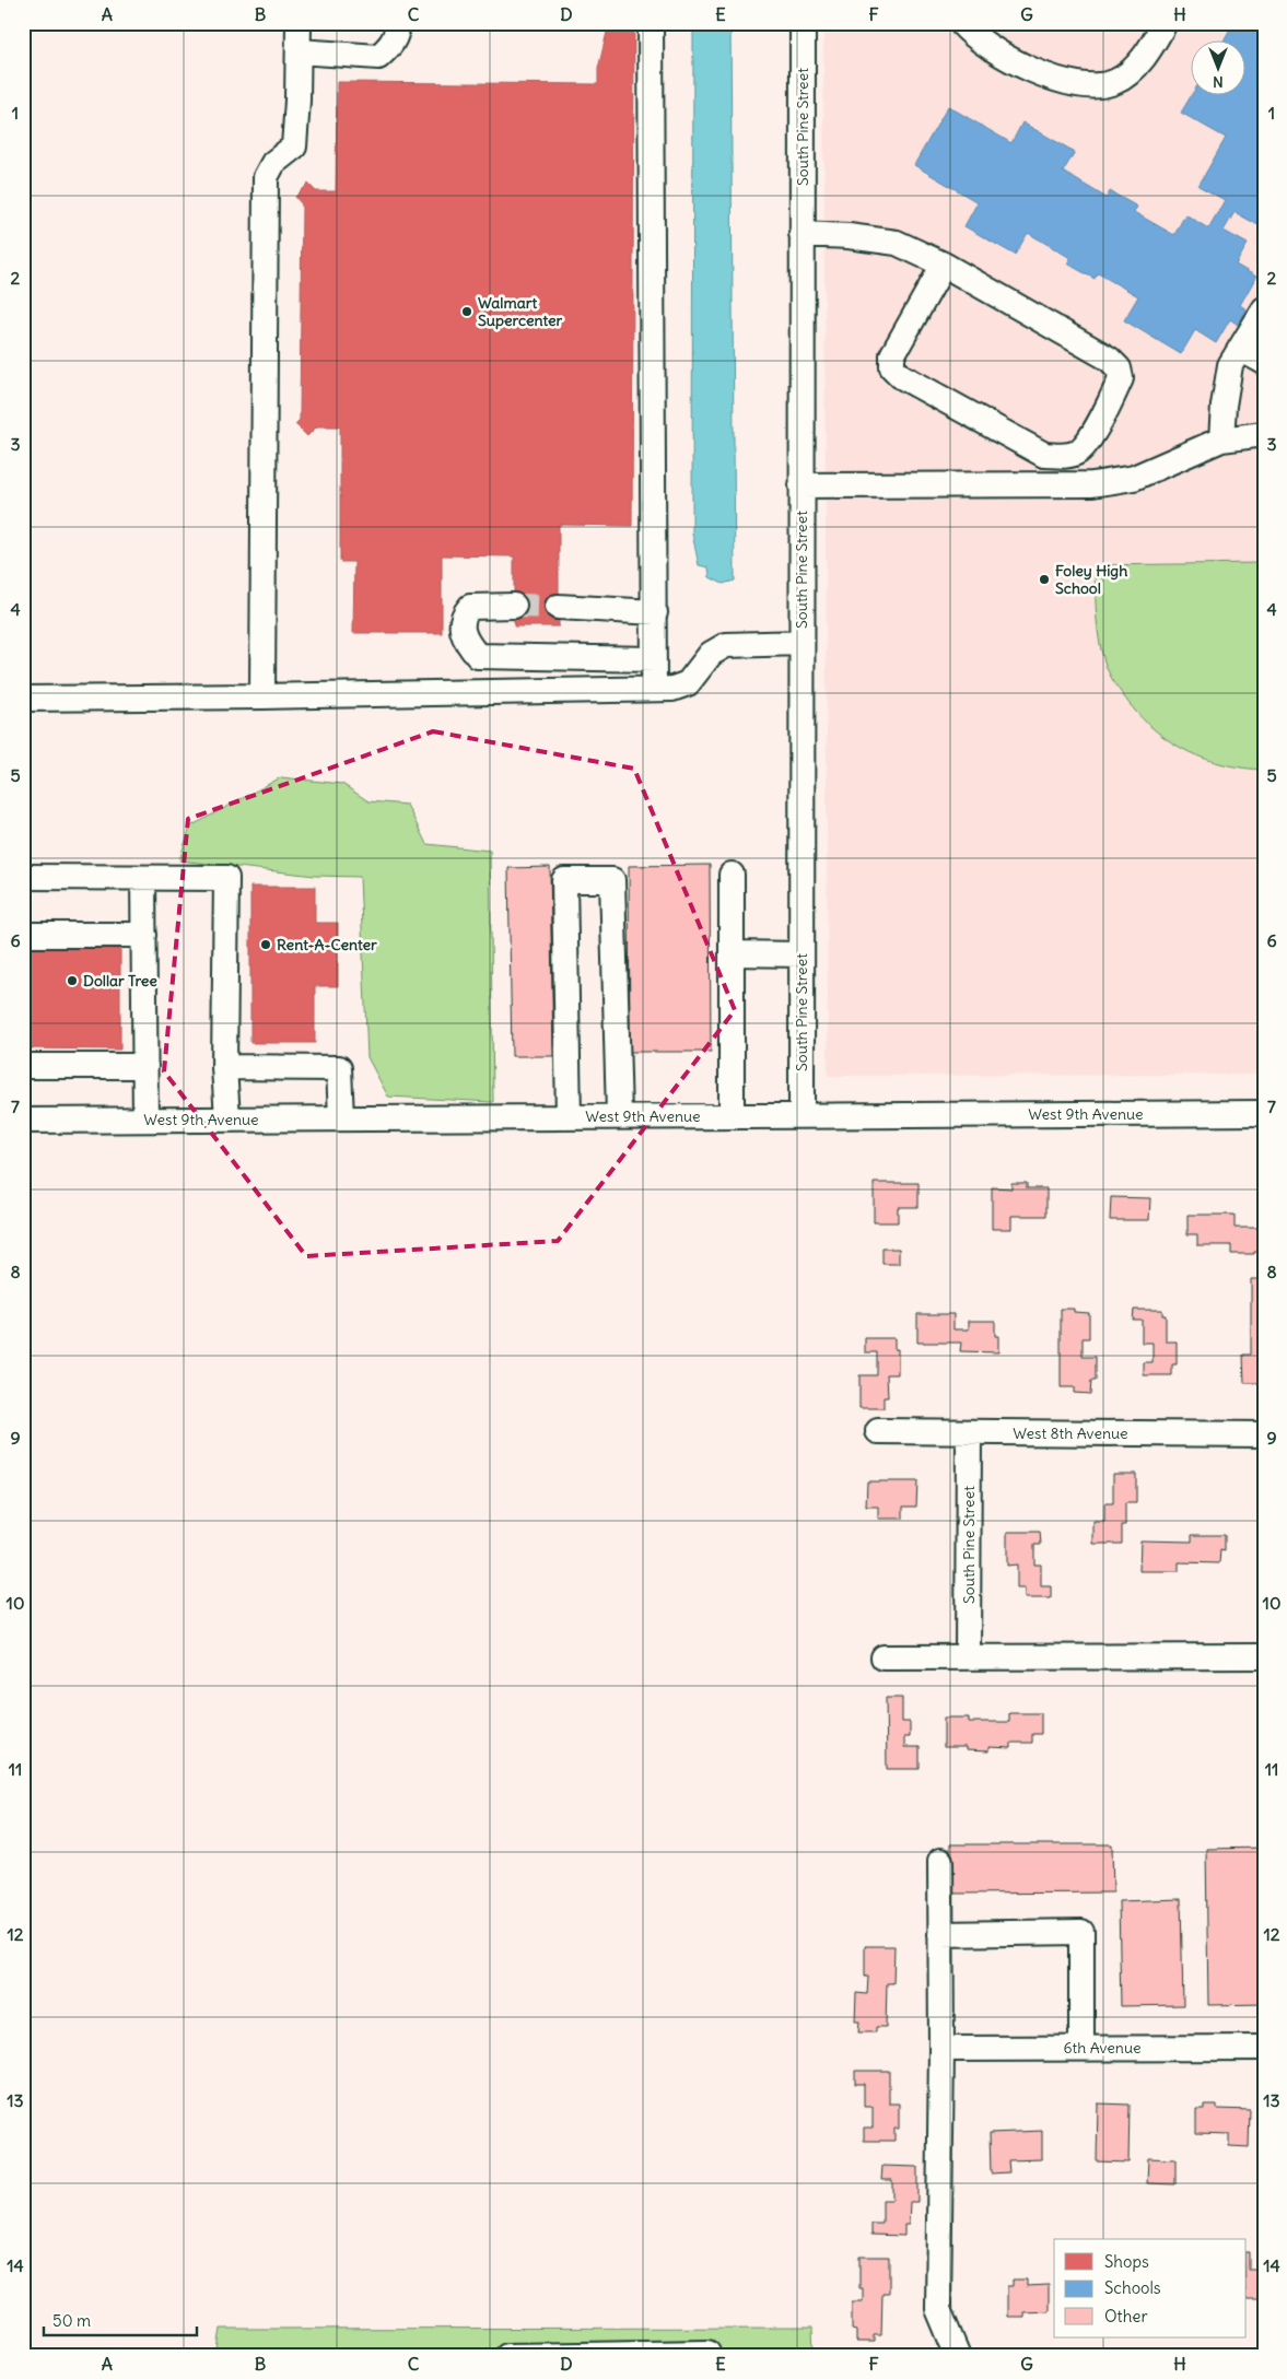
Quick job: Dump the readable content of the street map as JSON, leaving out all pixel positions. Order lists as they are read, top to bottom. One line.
{"streets":{"street":["South Pine Street","West 9th Avenue","West 8th Avenue","6th Avenue"]},"crossings":[["South Pine Street","West 9th Avenue"],["South Pine Street","West 8th Avenue"]],"places":["Walmart Supercenter","Foley High School","Rent-A-Center","Dollar Tree"],"legend":["Shops","Schools","Other"],"scale_bar":"50 m","north":"bottom","grid":{"columns":["A","B","C","D","E","F","G","H"],"rows":["1","2","3","4","5","6","7","8","9","10","11","12","13","14"]}}
